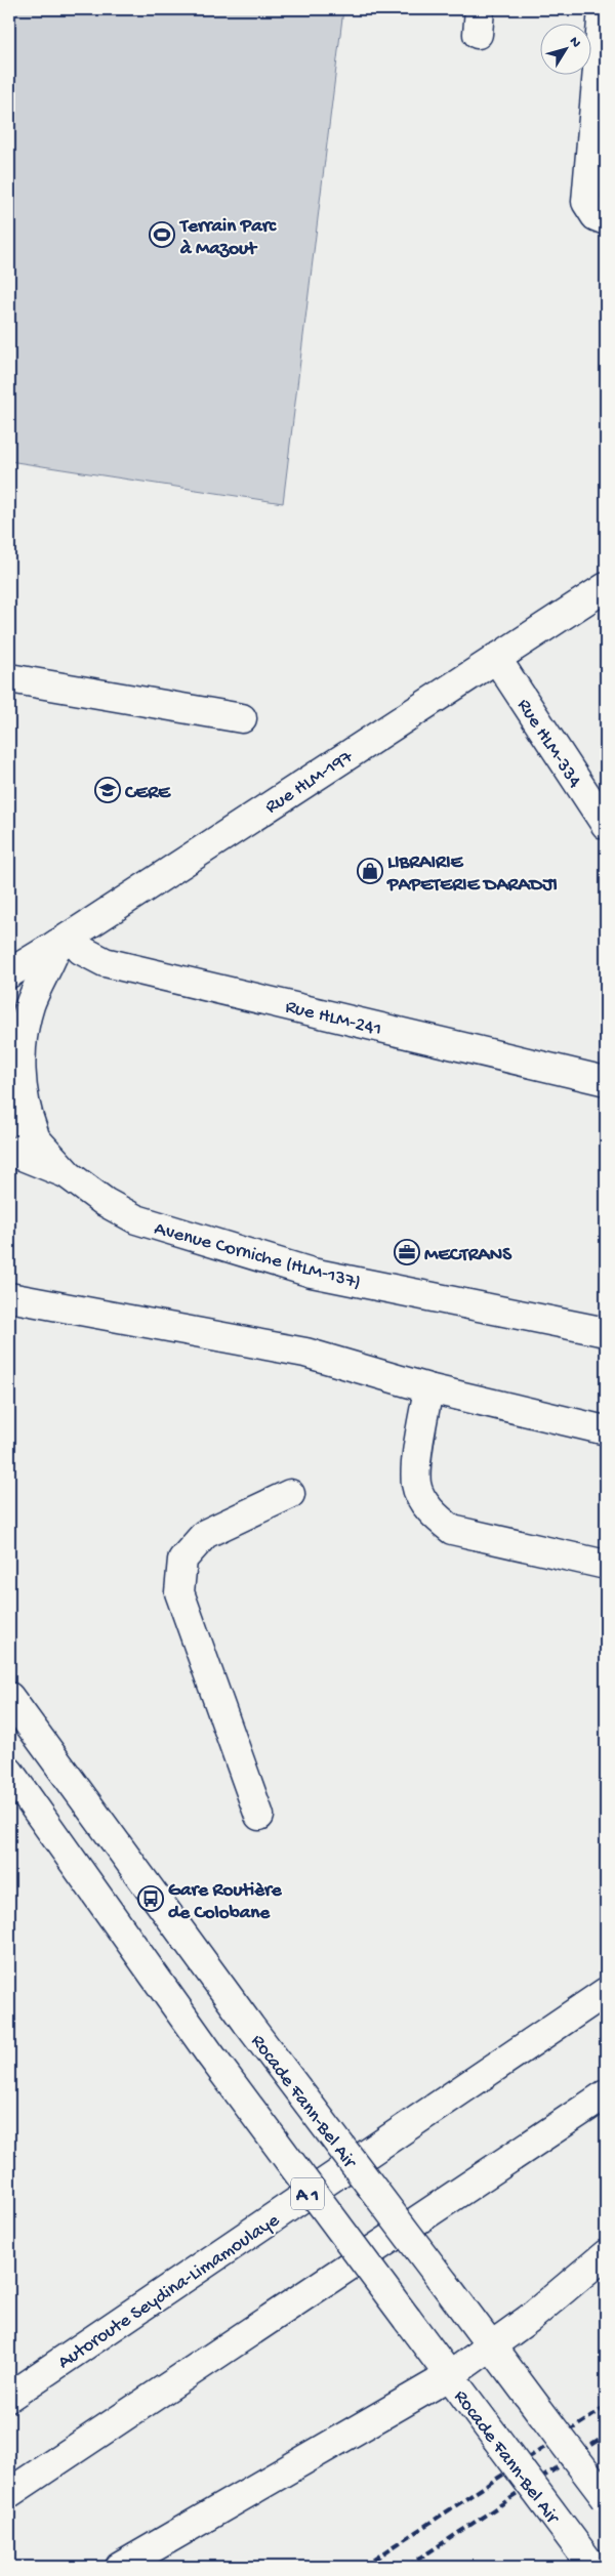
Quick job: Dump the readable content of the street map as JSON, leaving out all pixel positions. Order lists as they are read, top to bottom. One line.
{"streets":{"main road":["Rue HLM-334","Rue HLM-197","Rue HLM-241","Avenue Corniche (HLM-137)","Rocade Fann-Bel Air","A 1","Autoroute Seydina-Limamoulaye"]},"crossings":[["Rue HLM-334","Rue HLM-197"],["Rue HLM-197","Rue HLM-241"]],"places":{"sports":["Terrain Parc à Mazout"],"school or university":["CERE"],"shop":["LIBRAIRIE PAPETERIE DARADJI"],"office":["MECTRANS"],"bus stop":["Gare Routière de Colobane"]},"north":"top right"}
